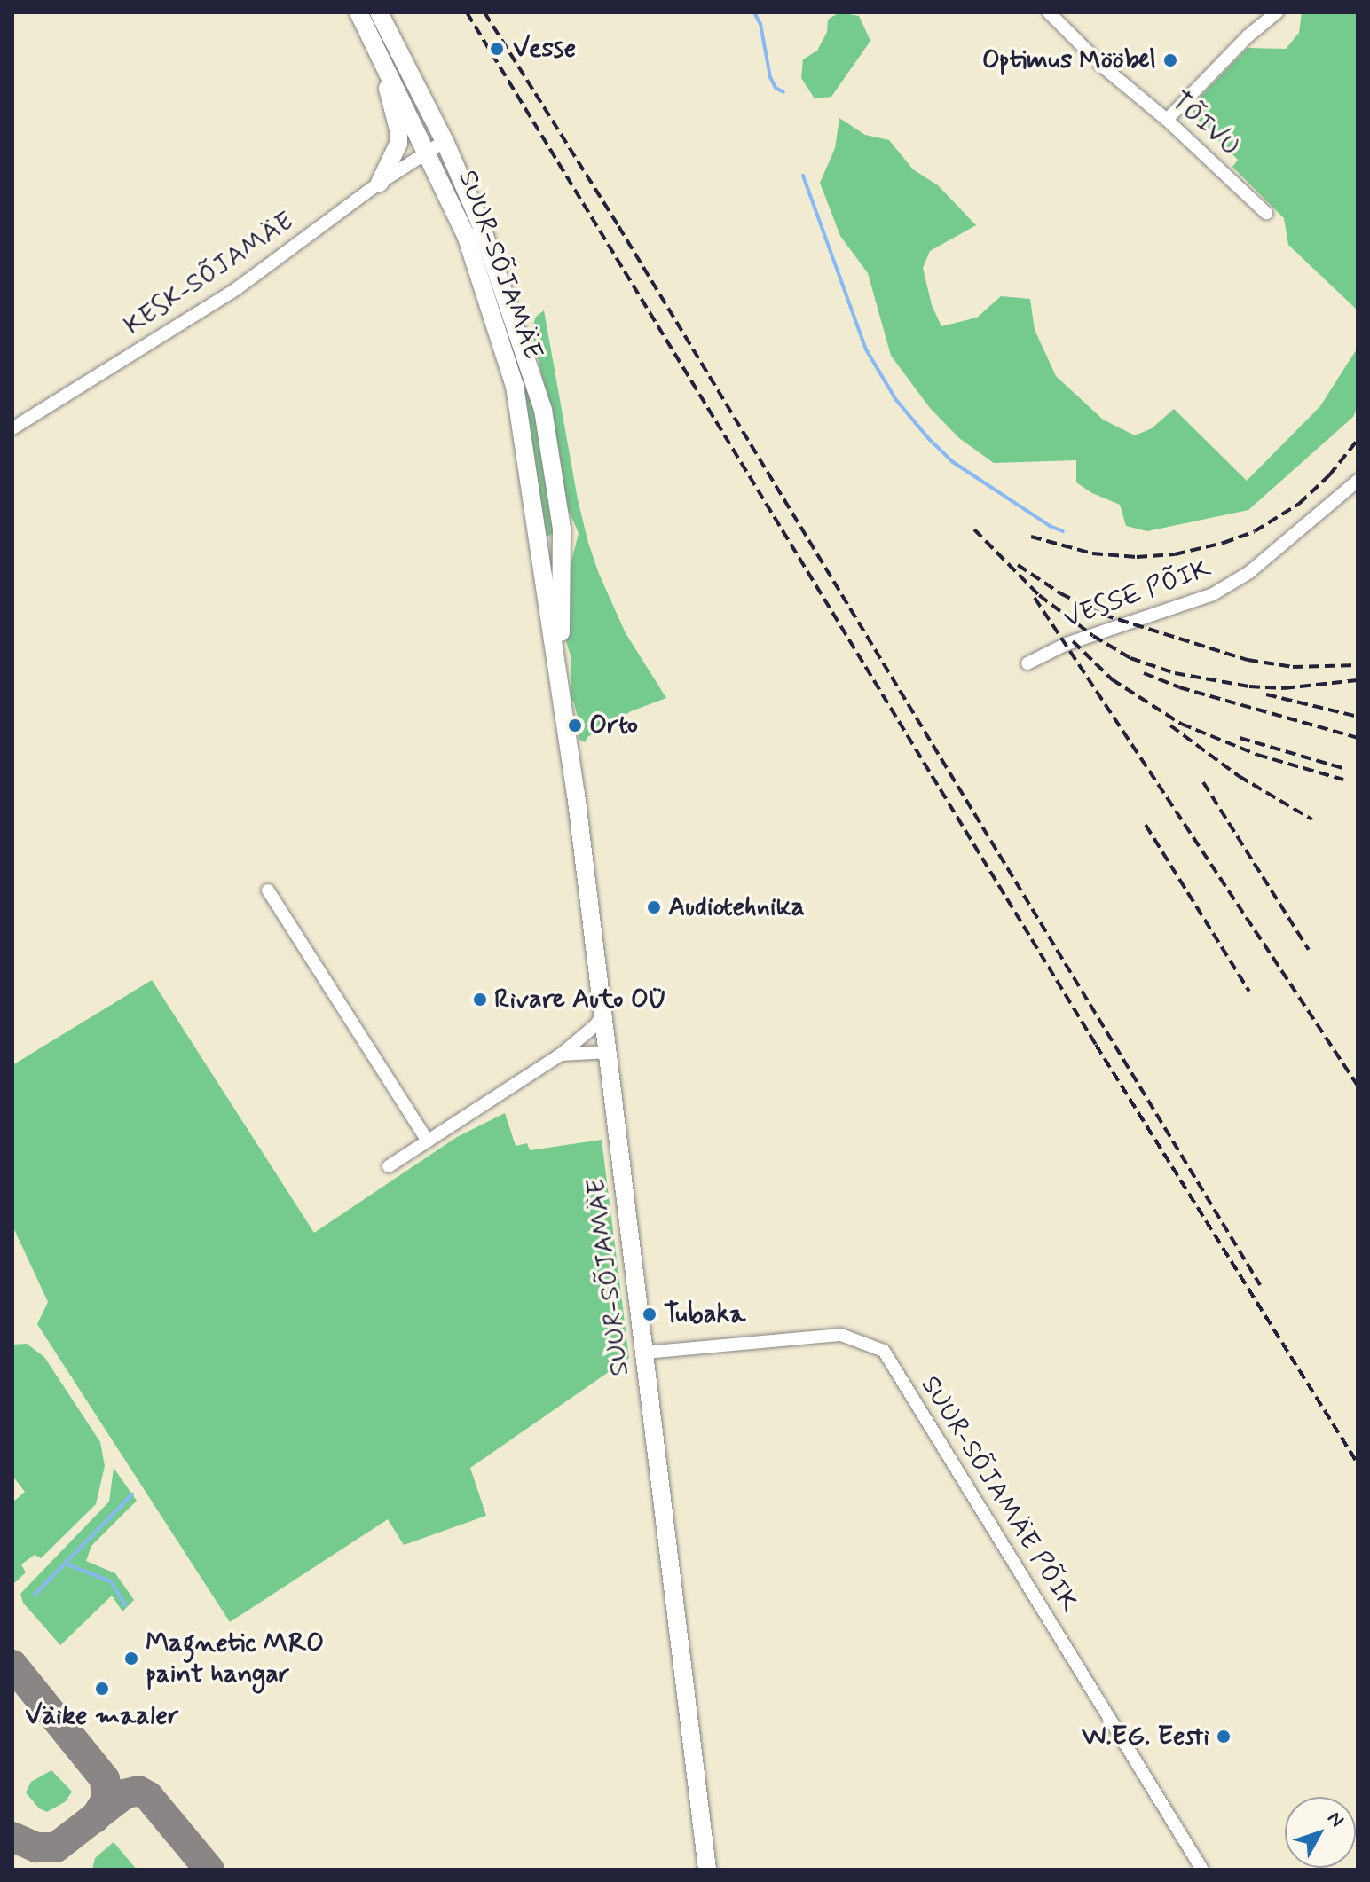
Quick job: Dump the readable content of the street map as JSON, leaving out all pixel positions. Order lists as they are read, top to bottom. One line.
{"streets":{"main road":["SUUR-SÕJAMÄE"],"street":["TÕIVU","KESK-SÕJAMÄE","VESSE PÕIK","SUUR-SÕJAMÄE PÕIK"]},"crossings":[["SUUR-SÕJAMÄE","KESK-SÕJAMÄE"],["SUUR-SÕJAMÄE","SUUR-SÕJAMÄE PÕIK"]],"places":["Vesse","Optimus Mööbel","Orto","Audiotehnika","Rivare Auto OÜ","Tubaka","Magnetic MRO paint hangar","Väike maaler","W.EG. Eesti"],"north":"top right"}
